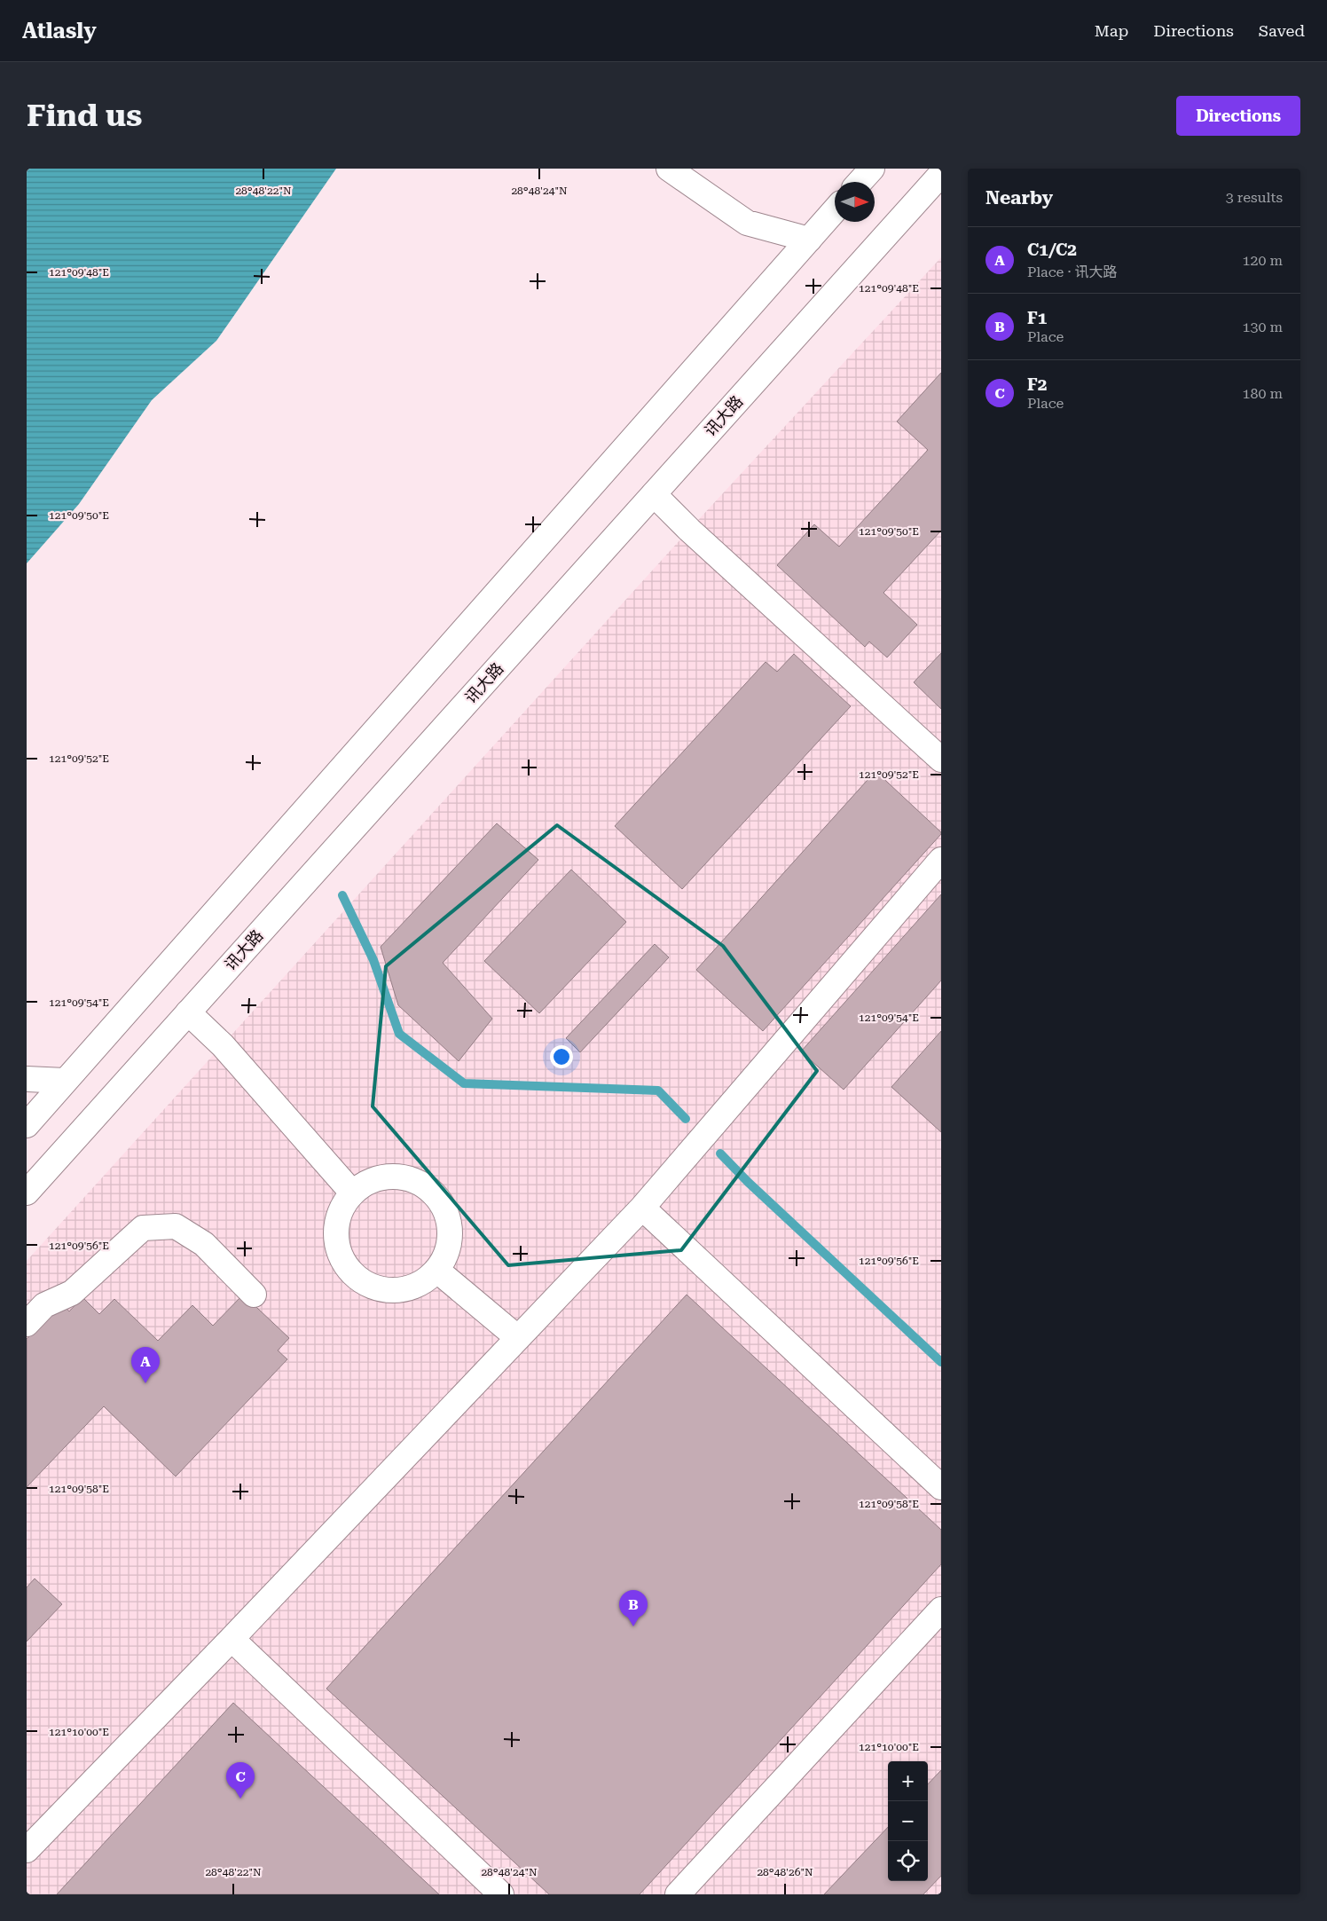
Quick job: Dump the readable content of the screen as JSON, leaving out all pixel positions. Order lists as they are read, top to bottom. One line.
{"streets":{"main road":["讯大路"]},"north":"right","page":{"header":"Atlasly","nav":["Map","Directions","Saved"],"buttons":"Directions","title":"Find us","heading":["Nearby","3 results"],"list":[{"mark":"A","name":"C1/C2","note":"Place · 讯大路","value":"120 m"},{"mark":"B","name":"F1","note":"Place","value":"130 m"},{"mark":"C","name":"F2","note":"Place","value":"180 m"}],"pins":["A","B","C"],"map_buttons":["+","−"]},"coordinates":["28°48'22\"N","28°48'24\"N","121°09'48\"E","121°09'50\"E","121°09'52\"E","121°09'54\"E","121°09'56\"E","121°09'58\"E","121°10'00\"E","28°48'26\"N"]}
